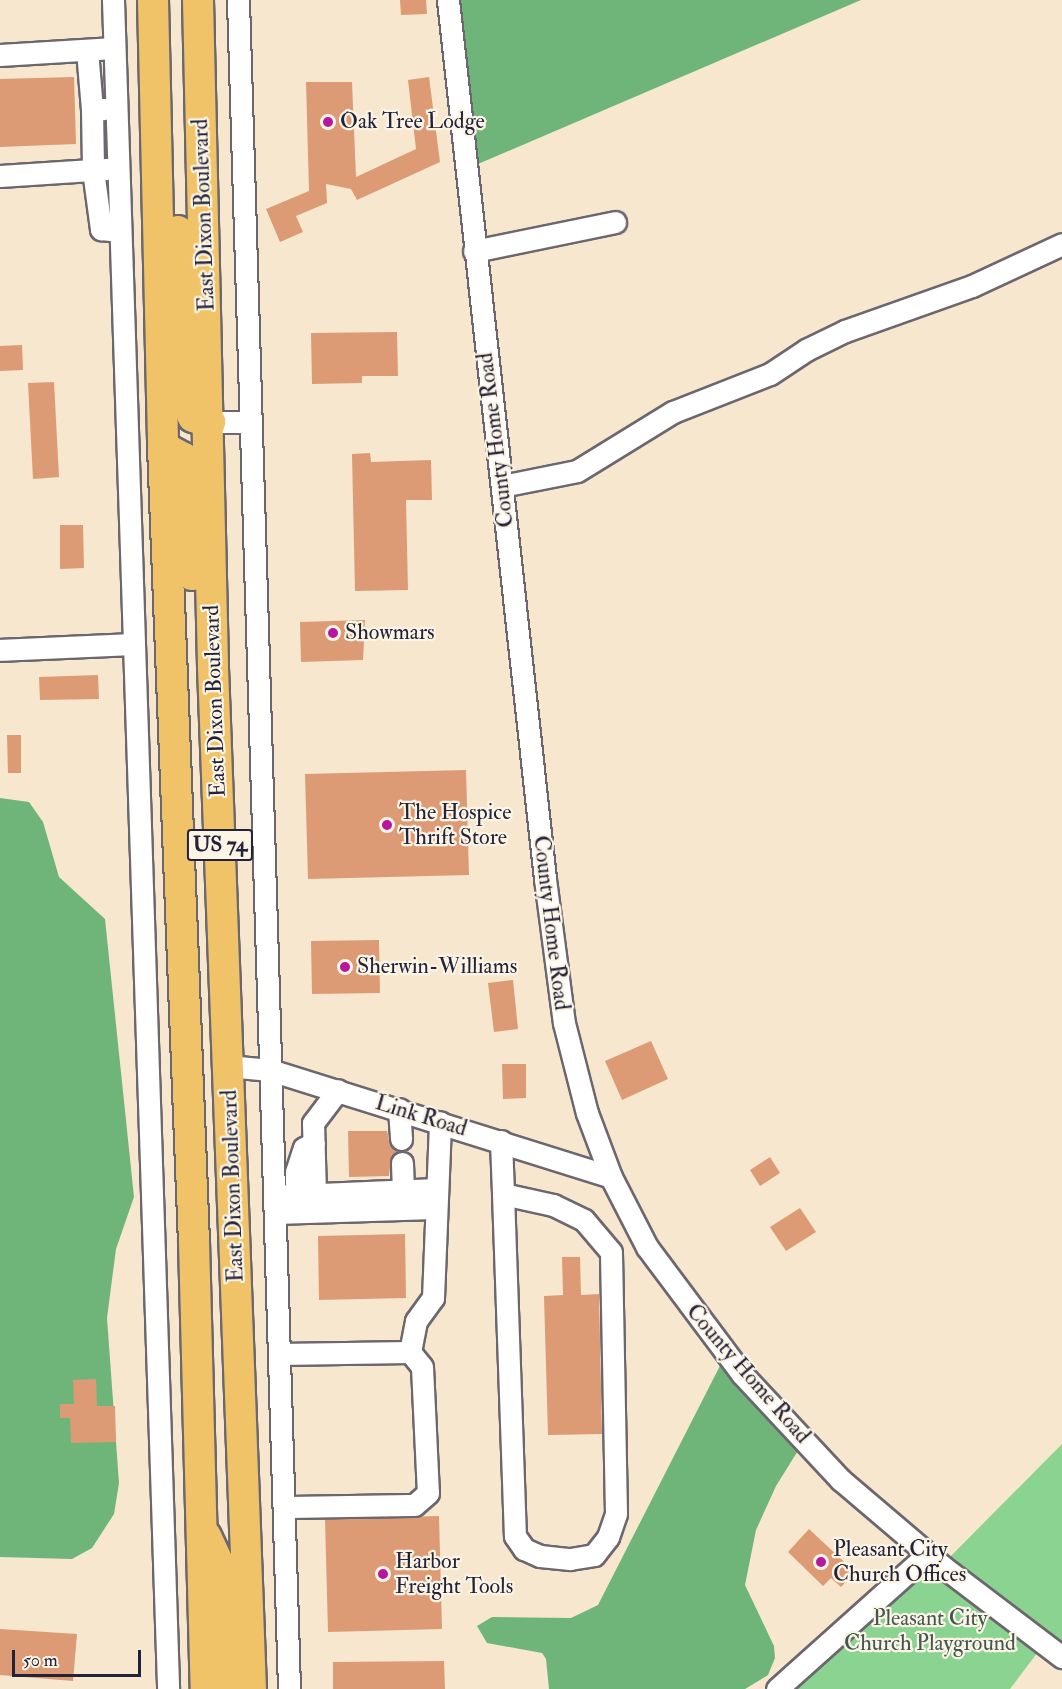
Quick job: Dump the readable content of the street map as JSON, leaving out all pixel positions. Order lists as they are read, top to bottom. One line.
{"streets":{"highway":["East Dixon Boulevard","US 74"],"street":["County Home Road","Link Road"]},"crossings":[["East Dixon Boulevard","Link Road"],["County Home Road","Link Road"]],"parks":["Pleasant City Church Playground"],"places":["Oak Tree Lodge","Showmars","The Hospice Thrift Store","Sherwin-Williams","Pleasant City Church Offices","Harbor Freight Tools"],"scale_bar":"50 m"}
